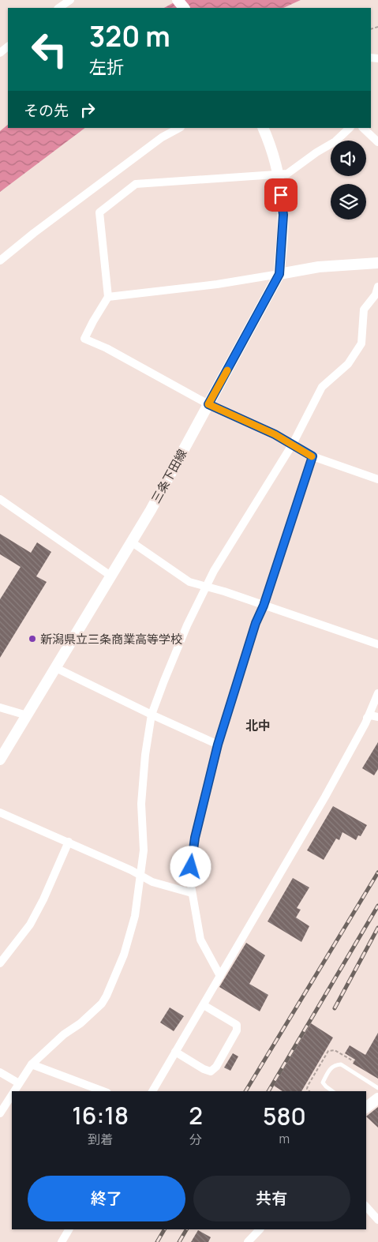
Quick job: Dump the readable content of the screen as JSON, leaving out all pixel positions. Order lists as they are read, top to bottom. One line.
{"streets":{"main road":["三条下田線"]},"districts":["北中"],"places":["新潟県立三条商業高等学校"],"page":{"turn":["320 m","左折"],"then":"その先","eta":["16:18","到着","2","分","580","m"],"buttons":["終了","共有"]}}
